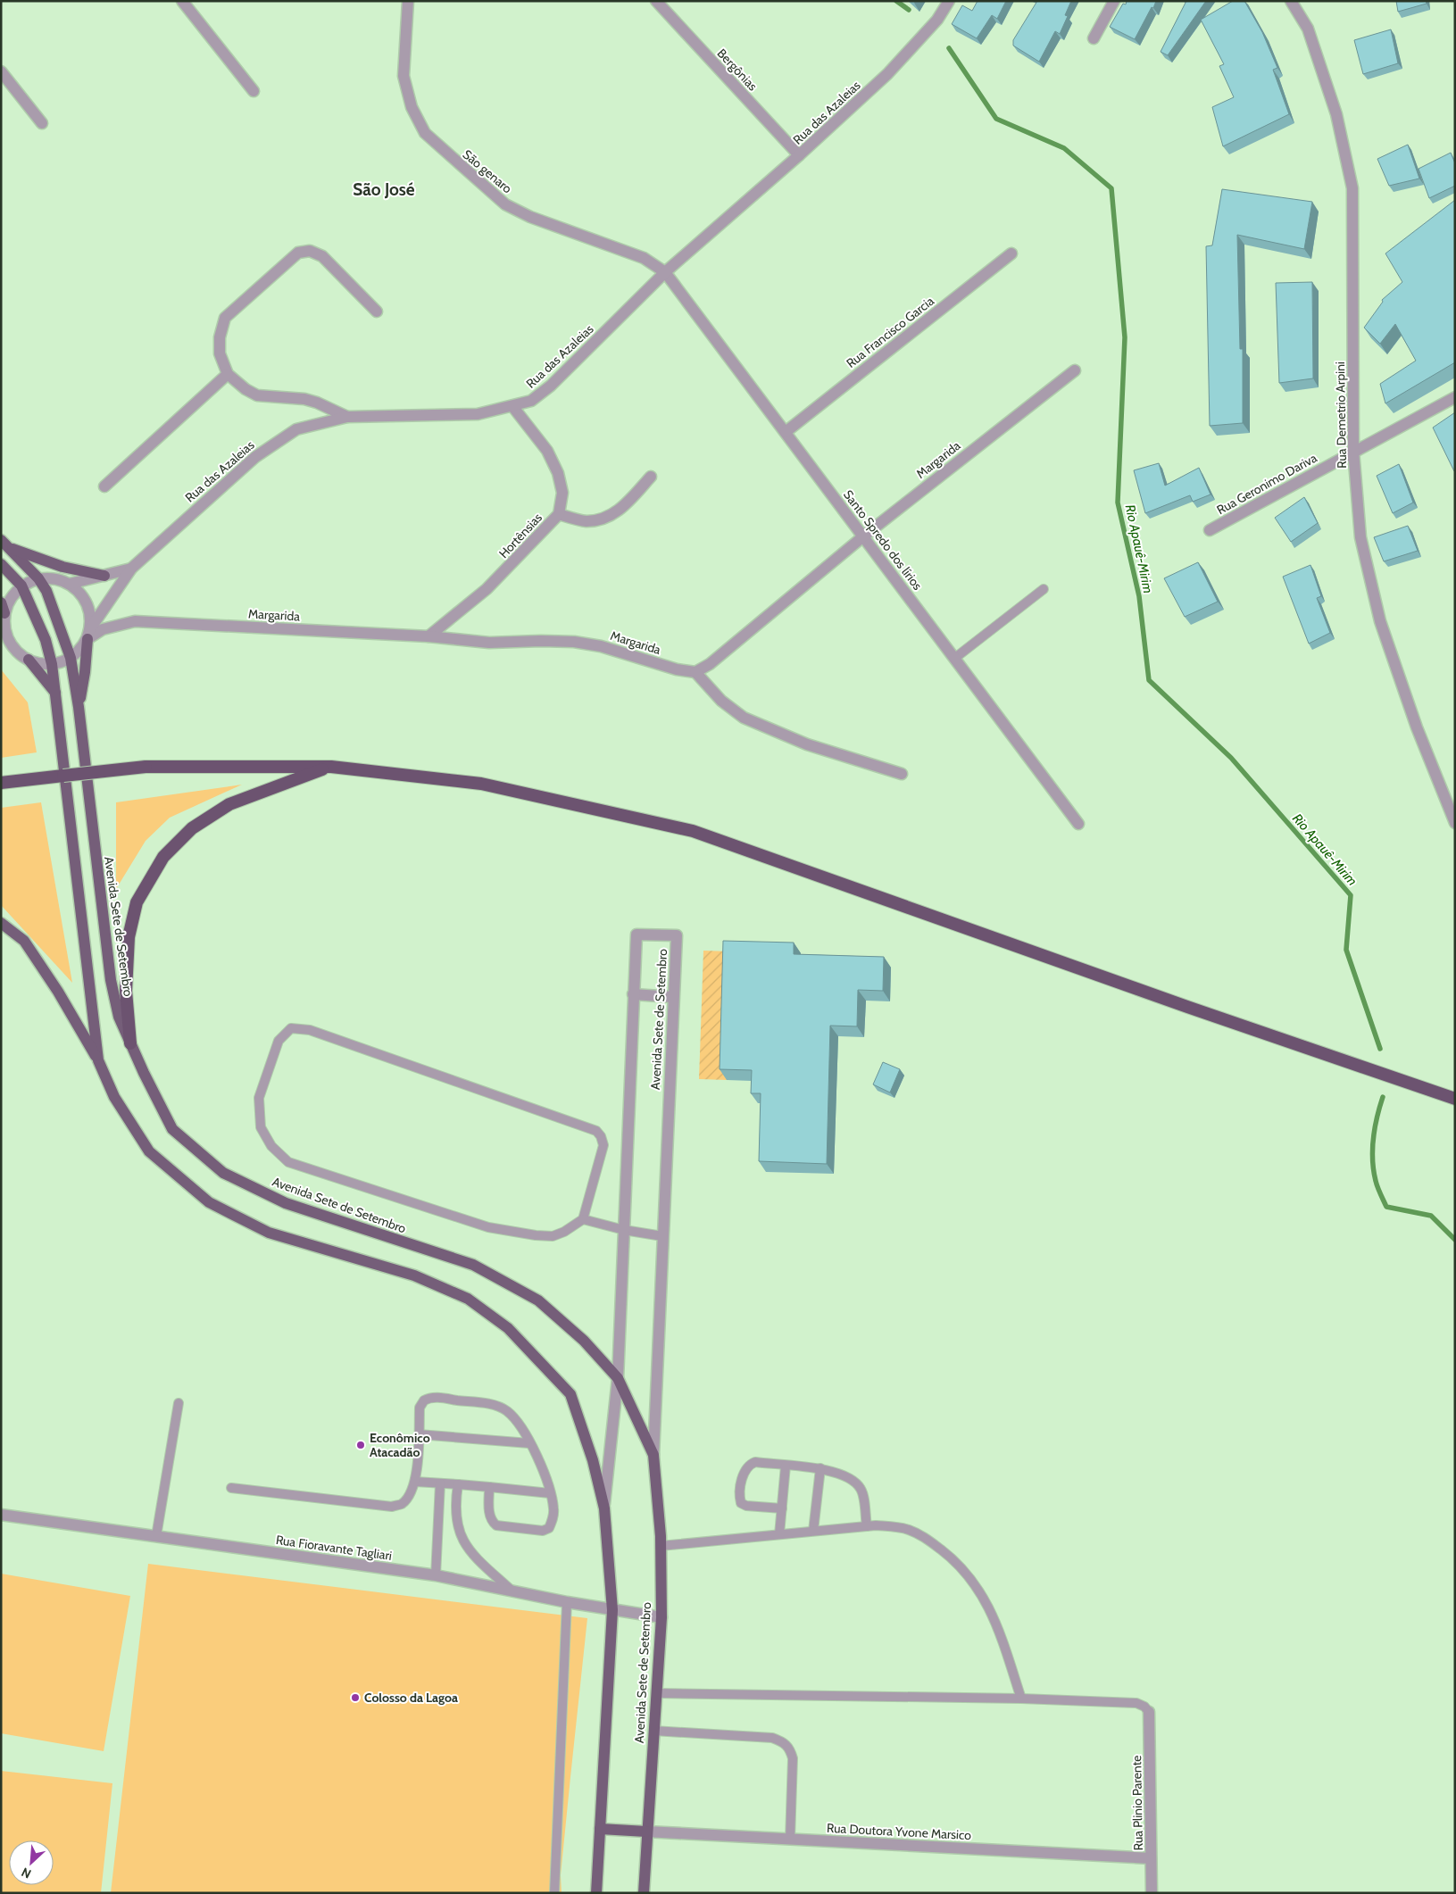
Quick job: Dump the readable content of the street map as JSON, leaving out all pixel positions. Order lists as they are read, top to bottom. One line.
{"streets":{"main road":["Avenida Sete de Setembro"],"street":["Bergônias","Rua das Azaleias","São genaro","Rua Francisco Garcia","Rua Demetrio Arpini","Margarida","Rua Geronimo Dariva","Hortênsias","Santo Spredo dos lírios","Rua Fioravante Tagliari","Rua Plinio Parente","Rua Doutora Yvone Marsico"]},"crossings":[["Bergônias","Rua das Azaleias"],["Rua das Azaleias","São genaro"],["Rua das Azaleias","Margarida"],["Rua das Azaleias","Hortênsias"],["Rua das Azaleias","Santo Spredo dos lírios"],["São genaro","Santo Spredo dos lírios"],["Rua Francisco Garcia","Santo Spredo dos lírios"],["Rua Demetrio Arpini","Rua Geronimo Dariva"],["Margarida","Hortênsias"],["Margarida","Santo Spredo dos lírios"],["Avenida Sete de Setembro","Rua Fioravante Tagliari"],["Avenida Sete de Setembro","Rua Doutora Yvone Marsico"],["Rua Plinio Parente","Rua Doutora Yvone Marsico"]],"districts":["São José"],"water":["Rio Apauê-Mirim"],"places":["Econômico Atacadão","Colosso da Lagoa"],"north":"bottom left"}
